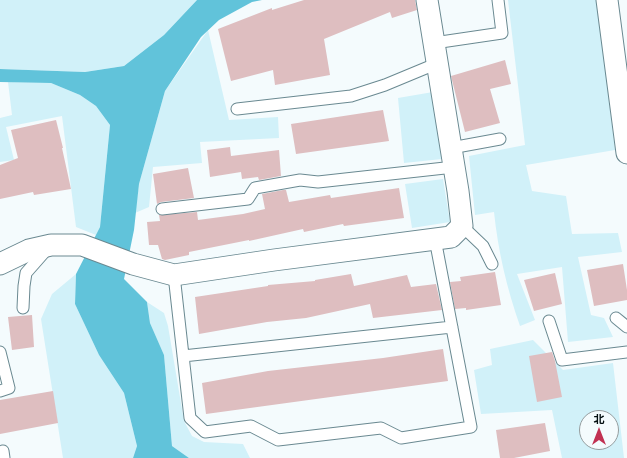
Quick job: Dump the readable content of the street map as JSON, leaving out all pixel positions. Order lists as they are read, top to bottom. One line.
{"north":"top"}
